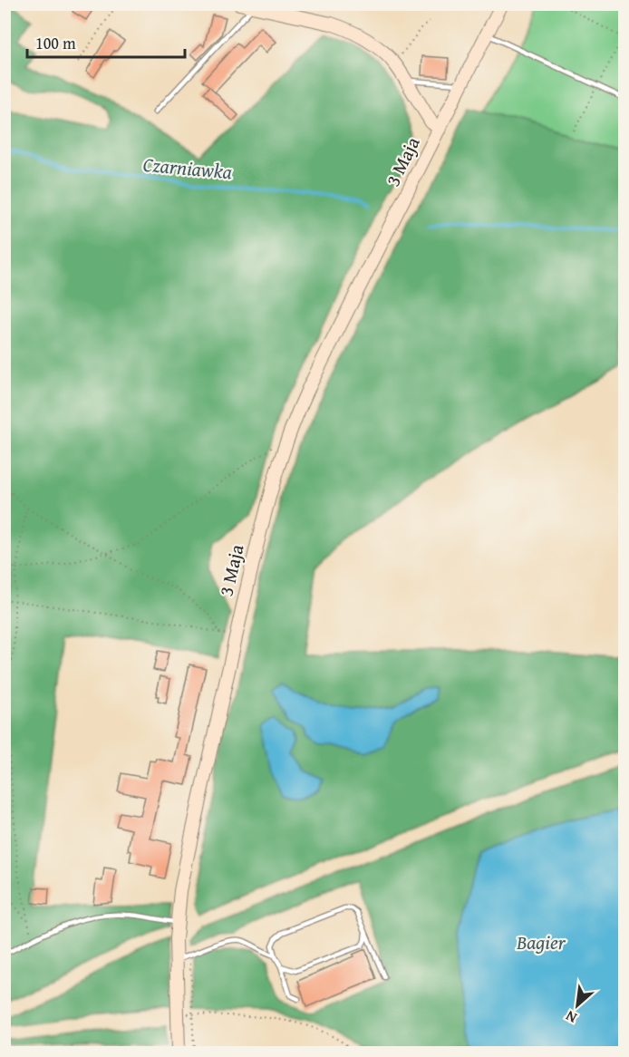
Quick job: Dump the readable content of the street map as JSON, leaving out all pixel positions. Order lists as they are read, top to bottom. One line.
{"streets":{"main road":["3 Maja"]},"water":["Czarniawka","Bagier"],"scale_bar":"100 m","north":"bottom left"}
